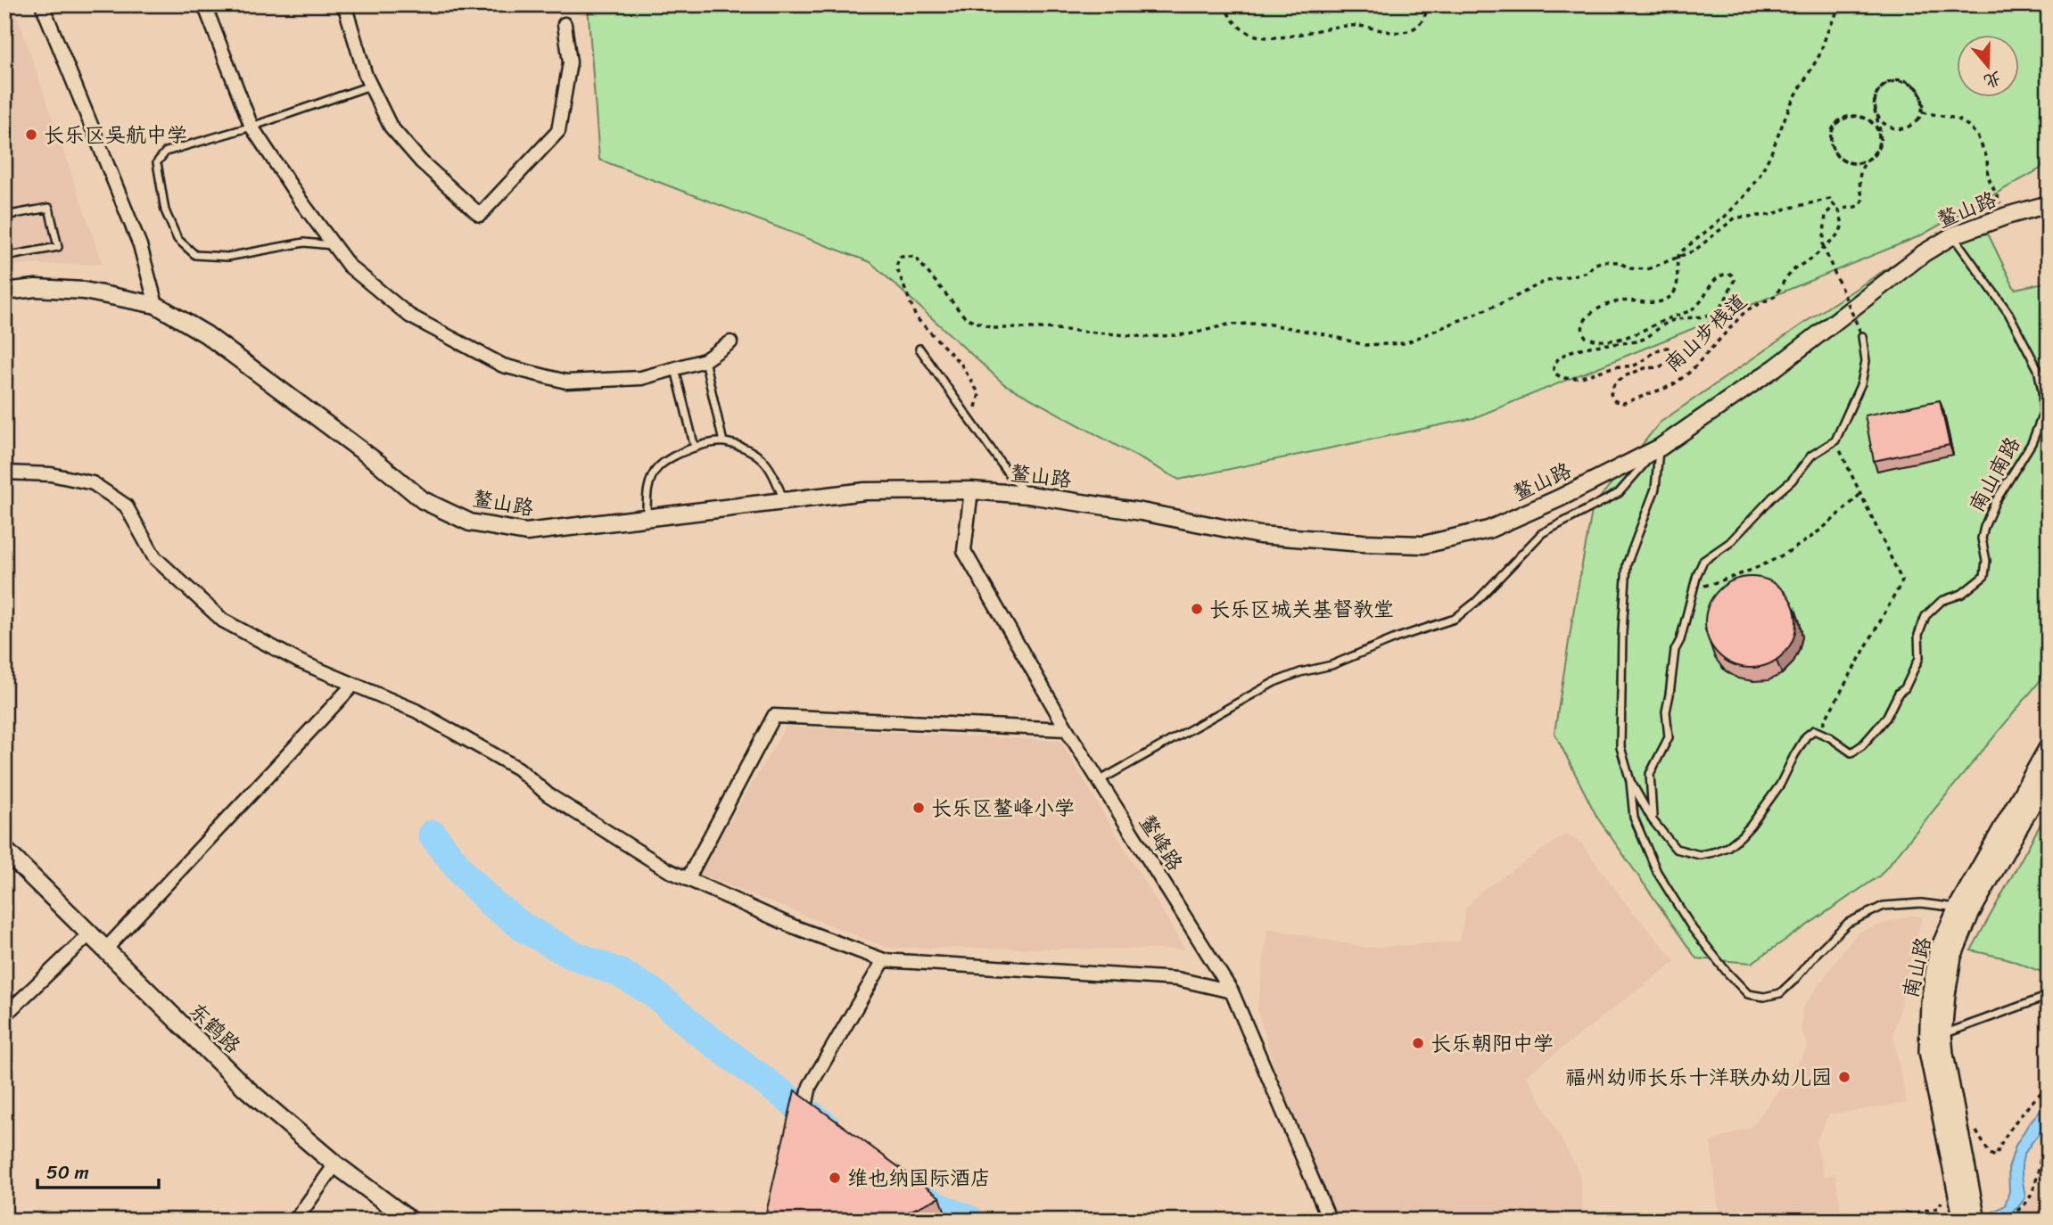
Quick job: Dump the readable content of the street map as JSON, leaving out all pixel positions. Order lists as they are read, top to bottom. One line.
{"streets":{"main road":["南山路","东鹤路"],"street":["鳌山路","鳌峰路"],"lane":["南山南路"],"path":["南山步栈道"]},"crossings":[["鳌山路","南山南路"],["鳌山路","鳌峰路"]],"places":["长乐区吴航中学","长乐区城关基督教堂","长乐区鳌峰小学","长乐朝阳中学","福州幼师长乐十洋联办幼儿园","维也纳国际酒店"],"scale_bar":"50 m","north":"bottom"}
